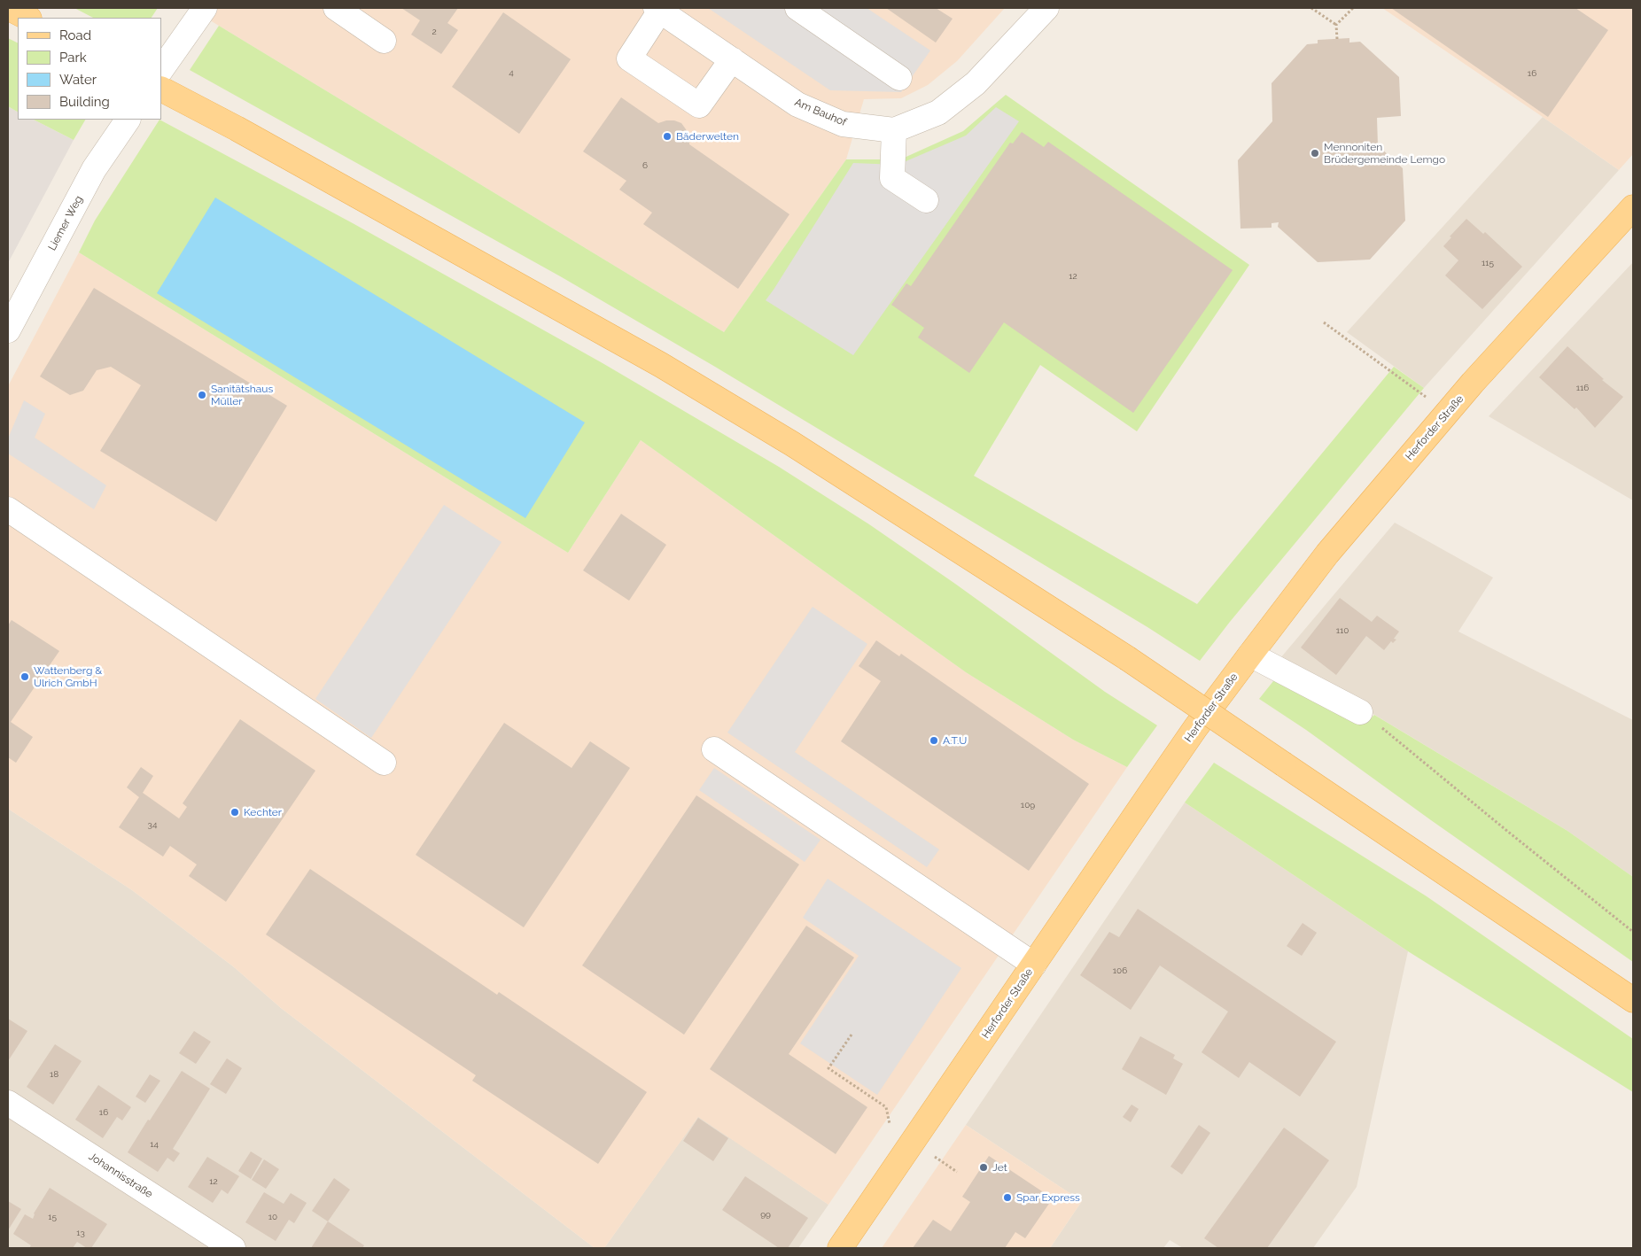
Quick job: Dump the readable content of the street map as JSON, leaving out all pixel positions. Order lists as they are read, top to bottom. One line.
{"streets":{"main road":["Herforder Straße"],"street":["Am Bauhof","Liemer Weg","Johannisstraße"]},"places":["Bäderwelten","Mennoniten Brüdergemeinde Lemgo","Sanitätshaus Müller","Wattenberg & Ulrich GmbH","A.T.U","Kechter","Jet","Spar Express"],"house_numbers":["2","4","16","6","115","12","116","110","109","34","106","18","16","14","12","99","15","10","13"],"legend":["Road","Park","Water","Building"]}
